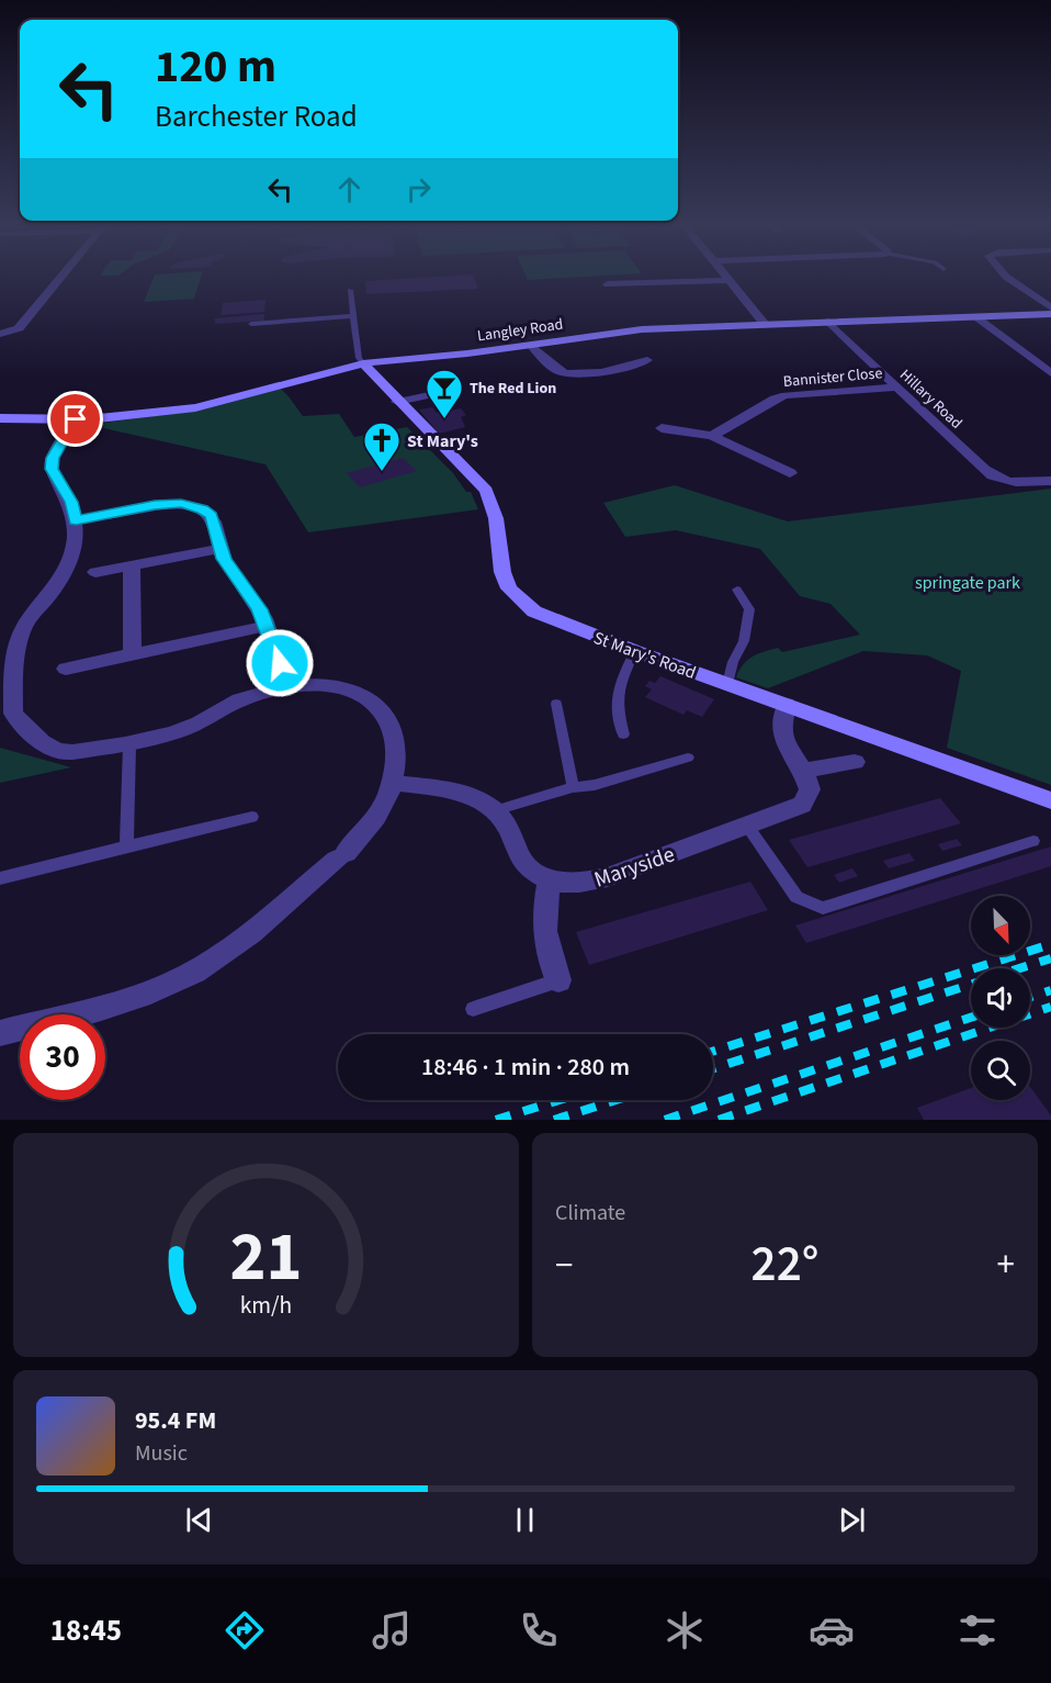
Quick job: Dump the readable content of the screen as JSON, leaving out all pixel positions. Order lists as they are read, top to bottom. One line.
{"streets":{"street":["Langley Road","Bannister Close","Hillary Road","St Mary's Road","Maryside"]},"crossings":[["Langley Road","Hillary Road"],["Langley Road","St Mary's Road"],["Bannister Close","Hillary Road"]],"parks":["springate park"],"places":{"bar":["The Red Lion"],"church":["St Mary's"]},"north":"bottom right","page":{"turn":["120 m","Barchester Road"],"limit":"30","trip":"18:46 · 1 min · 280 m","tile":"Climate","heat":["−","22°","+"],"song":["95.4 FM","Music"],"tabs":"18:45","gauge":["21","km/h"]}}
